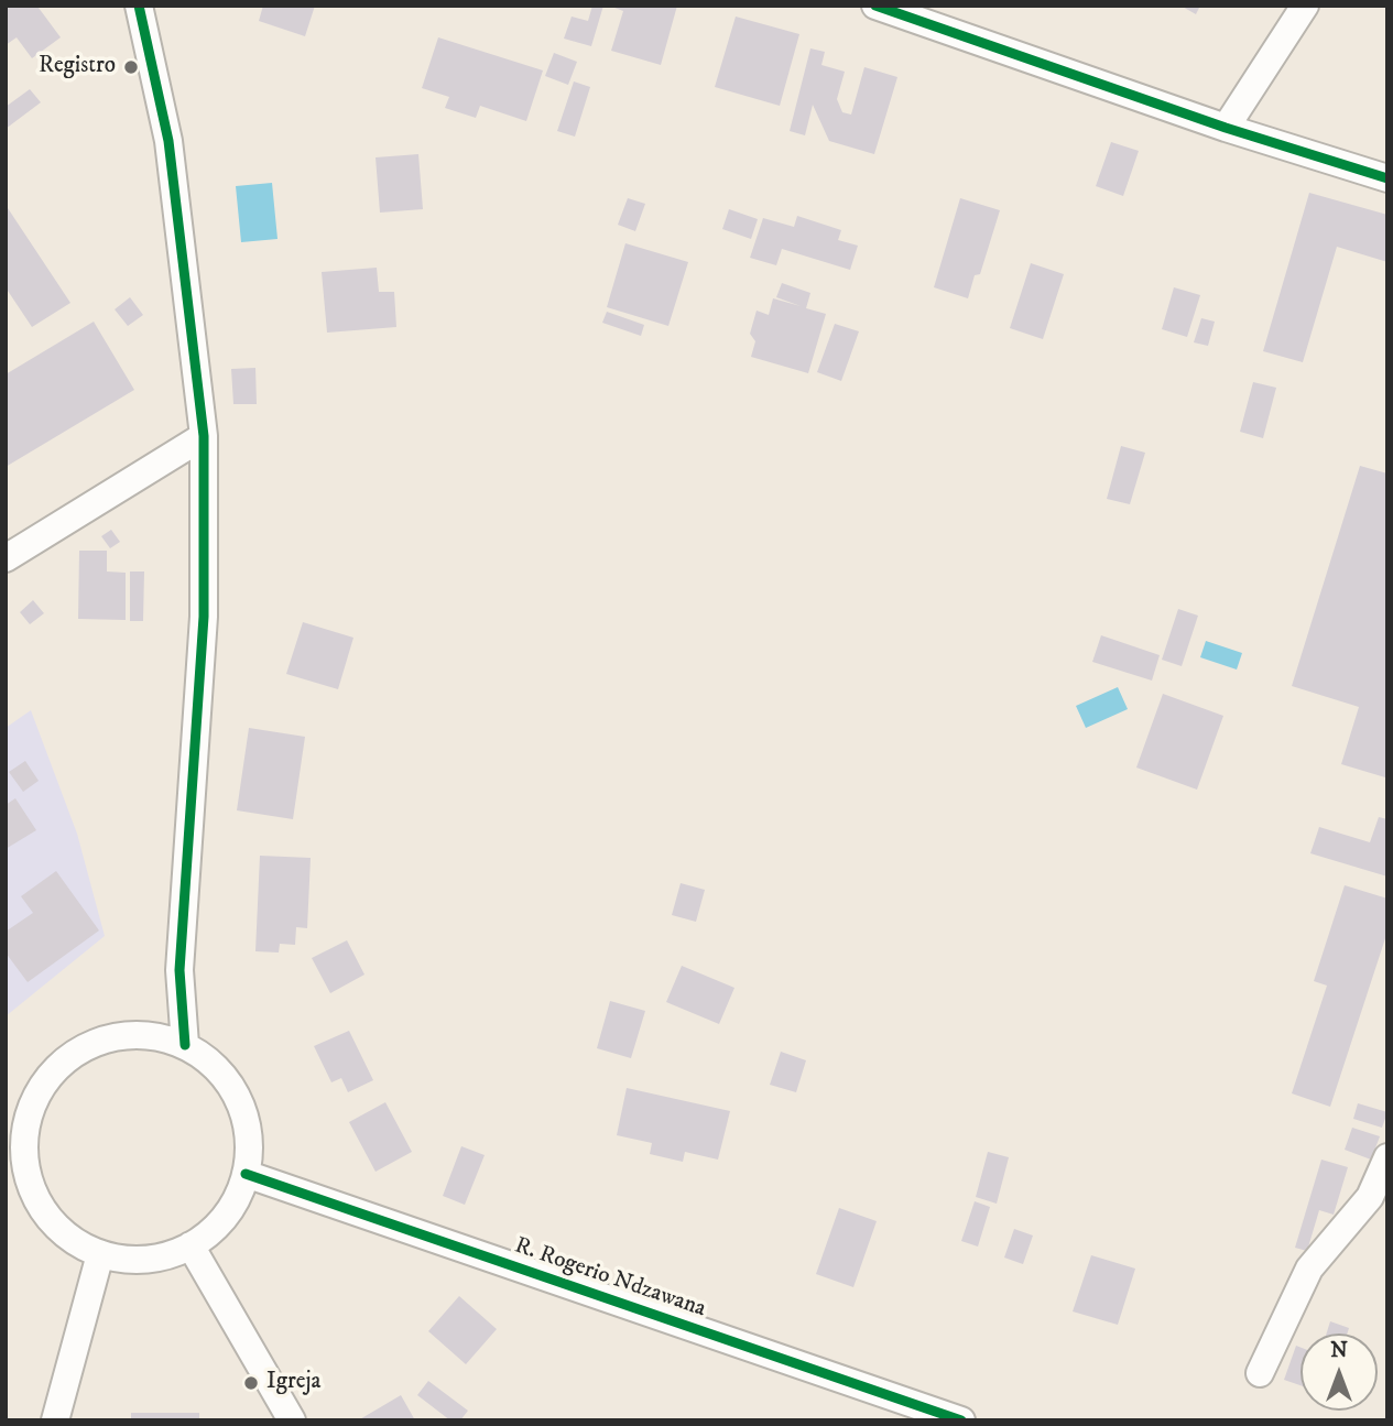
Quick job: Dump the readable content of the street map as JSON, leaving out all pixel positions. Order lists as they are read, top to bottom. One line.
{"streets":{"street":["R. Rogerio Ndzawana"]},"places":["Registro","Igreja"],"north":"top"}
